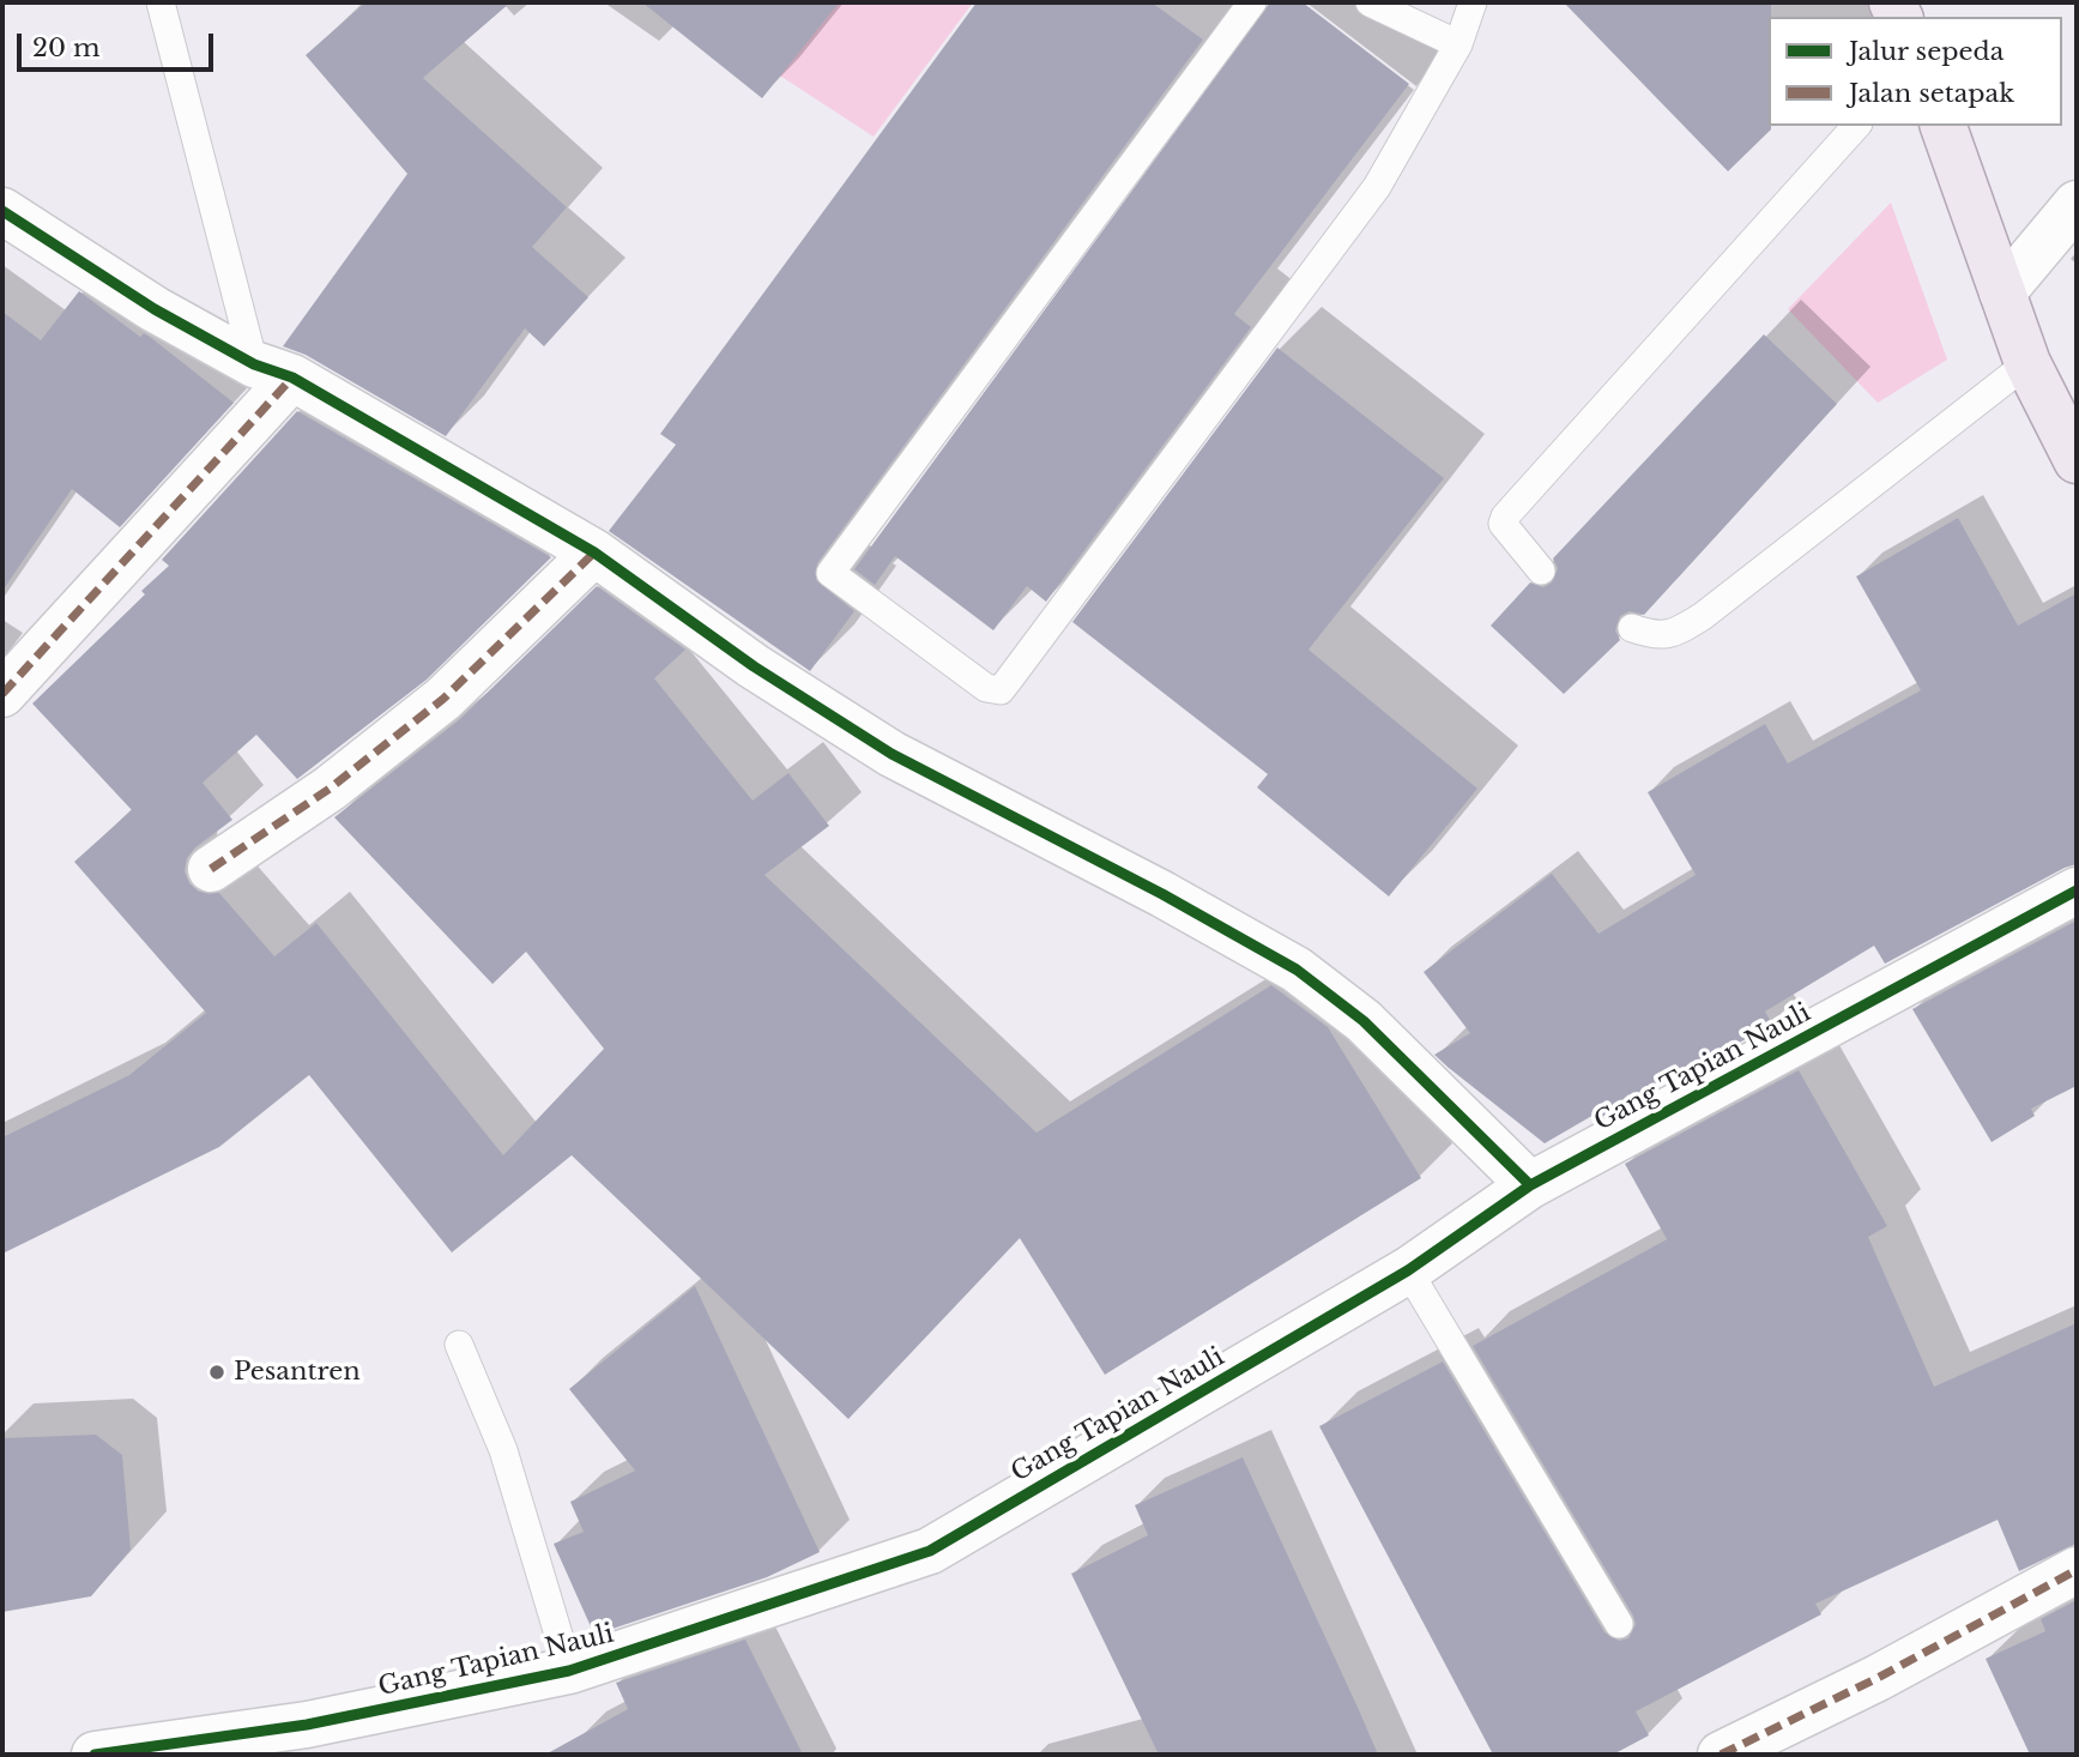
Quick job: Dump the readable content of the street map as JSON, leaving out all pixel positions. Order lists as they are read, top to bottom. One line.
{"streets":{"street":["Gang Tapian Nauli"]},"places":["Pesantren"],"legend":["Jalur sepeda","Jalan setapak"],"scale_bar":"20 m"}
